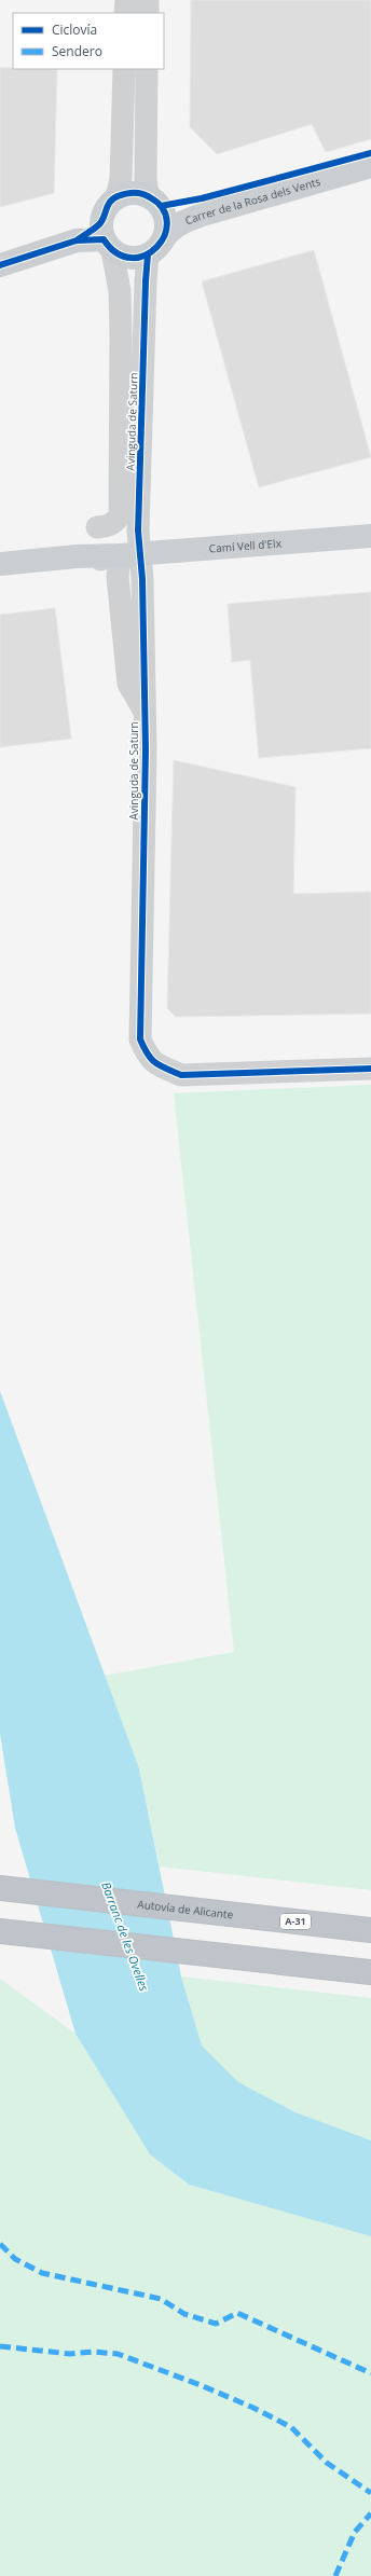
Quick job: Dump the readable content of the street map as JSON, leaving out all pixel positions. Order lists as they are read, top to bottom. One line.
{"streets":{"highway":["Autovía de Alicante","A-31"],"main road":["Carrer de la Rosa dels Vents","Camí Vell d'Elx"],"street":["Avinguda de Saturn"]},"crossings":[["Carrer de la Rosa dels Vents","Avinguda de Saturn"],["Avinguda de Saturn","Camí Vell d'Elx"]],"water":["Barranc de les Ovelles"],"legend":["Ciclovía","Sendero"]}
